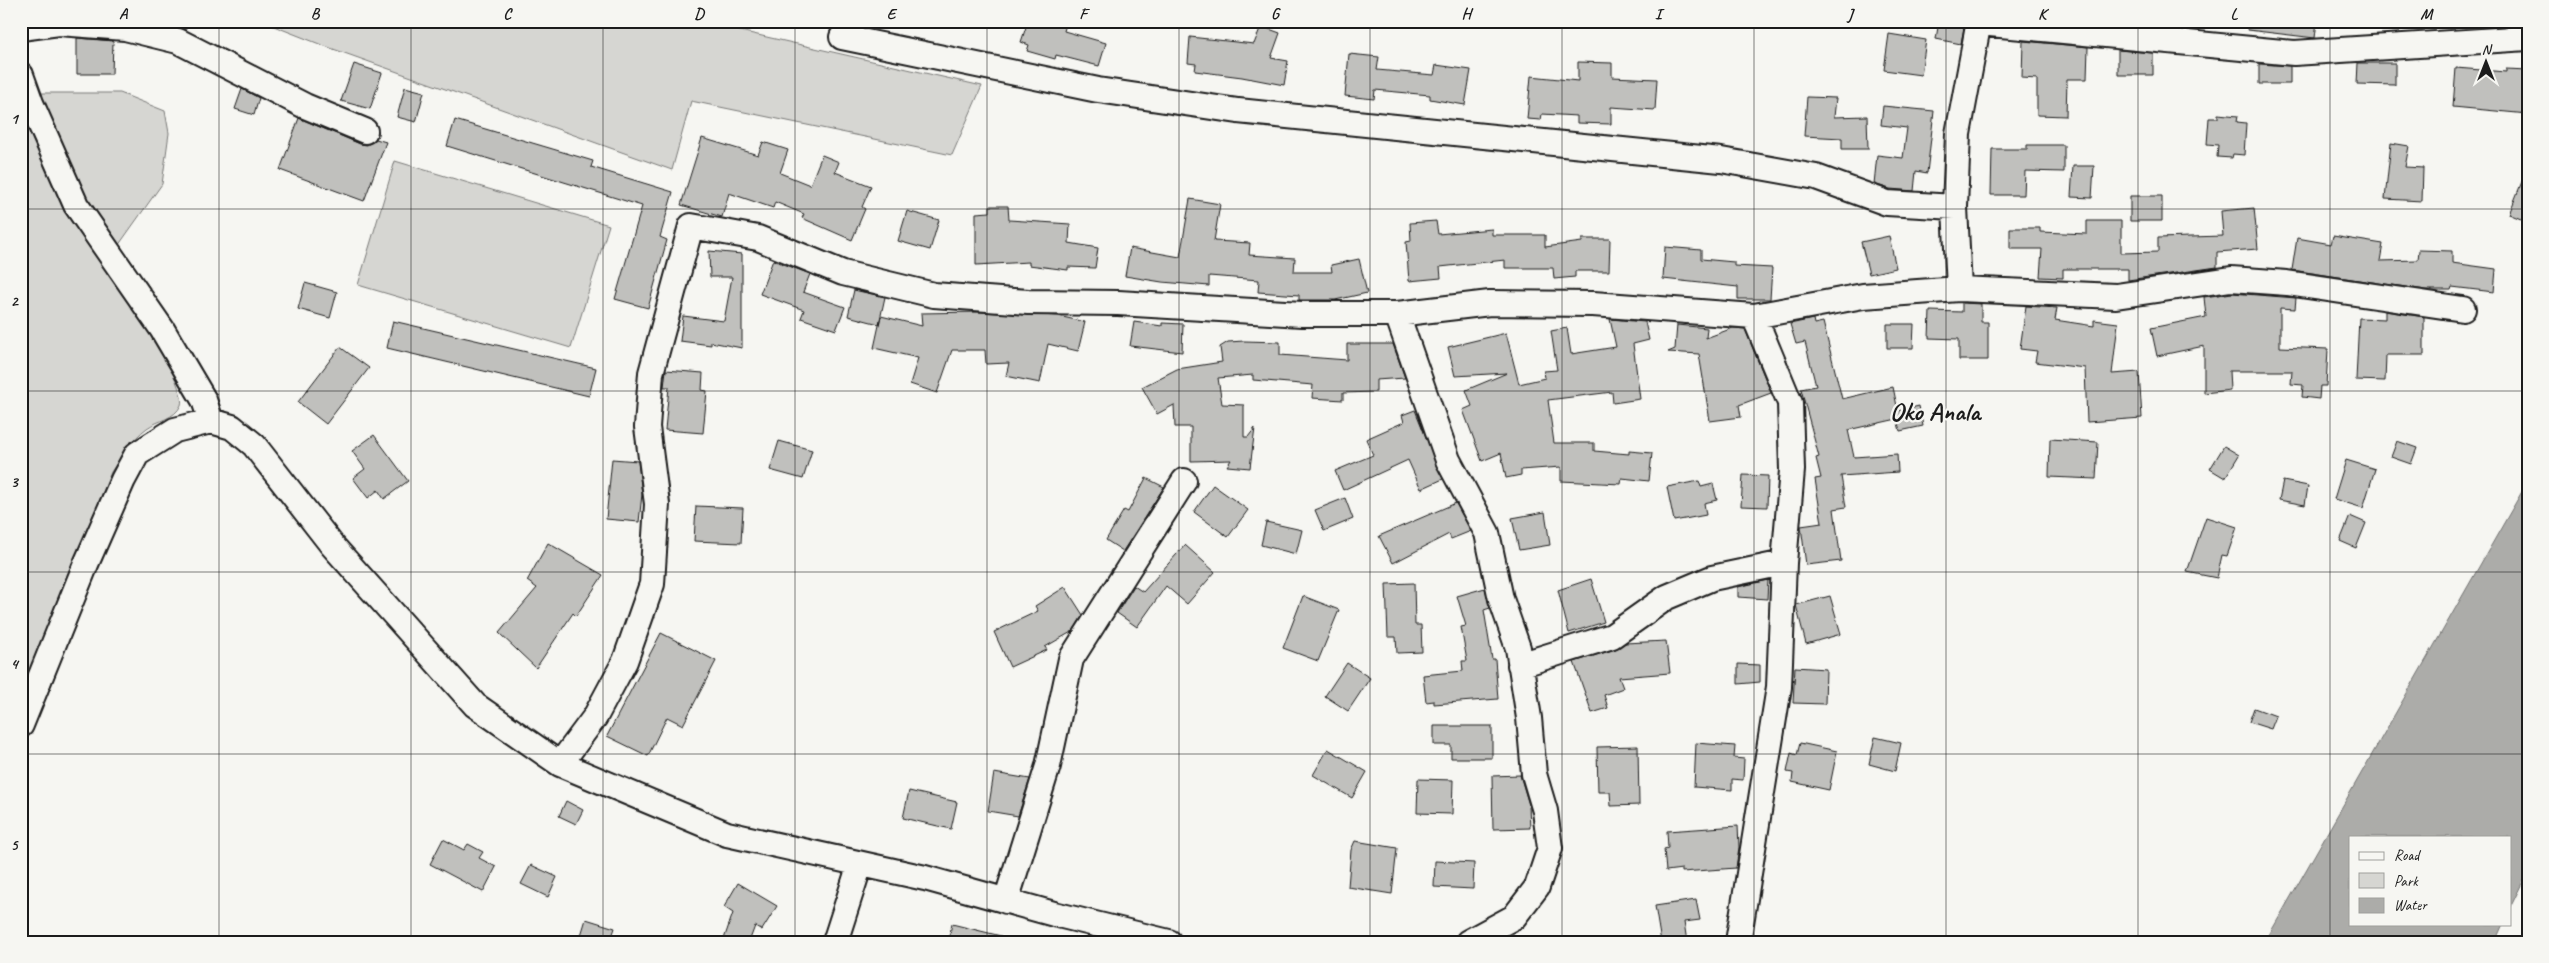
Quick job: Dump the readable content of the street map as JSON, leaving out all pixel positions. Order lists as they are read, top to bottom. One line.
{"districts":["Oko Anala"],"legend":["Road","Park","Water"],"north":"top","grid":{"columns":["A","B","C","D","E","F","G","H","I","J","K","L","M"],"rows":["1","2","3","4","5"]}}
